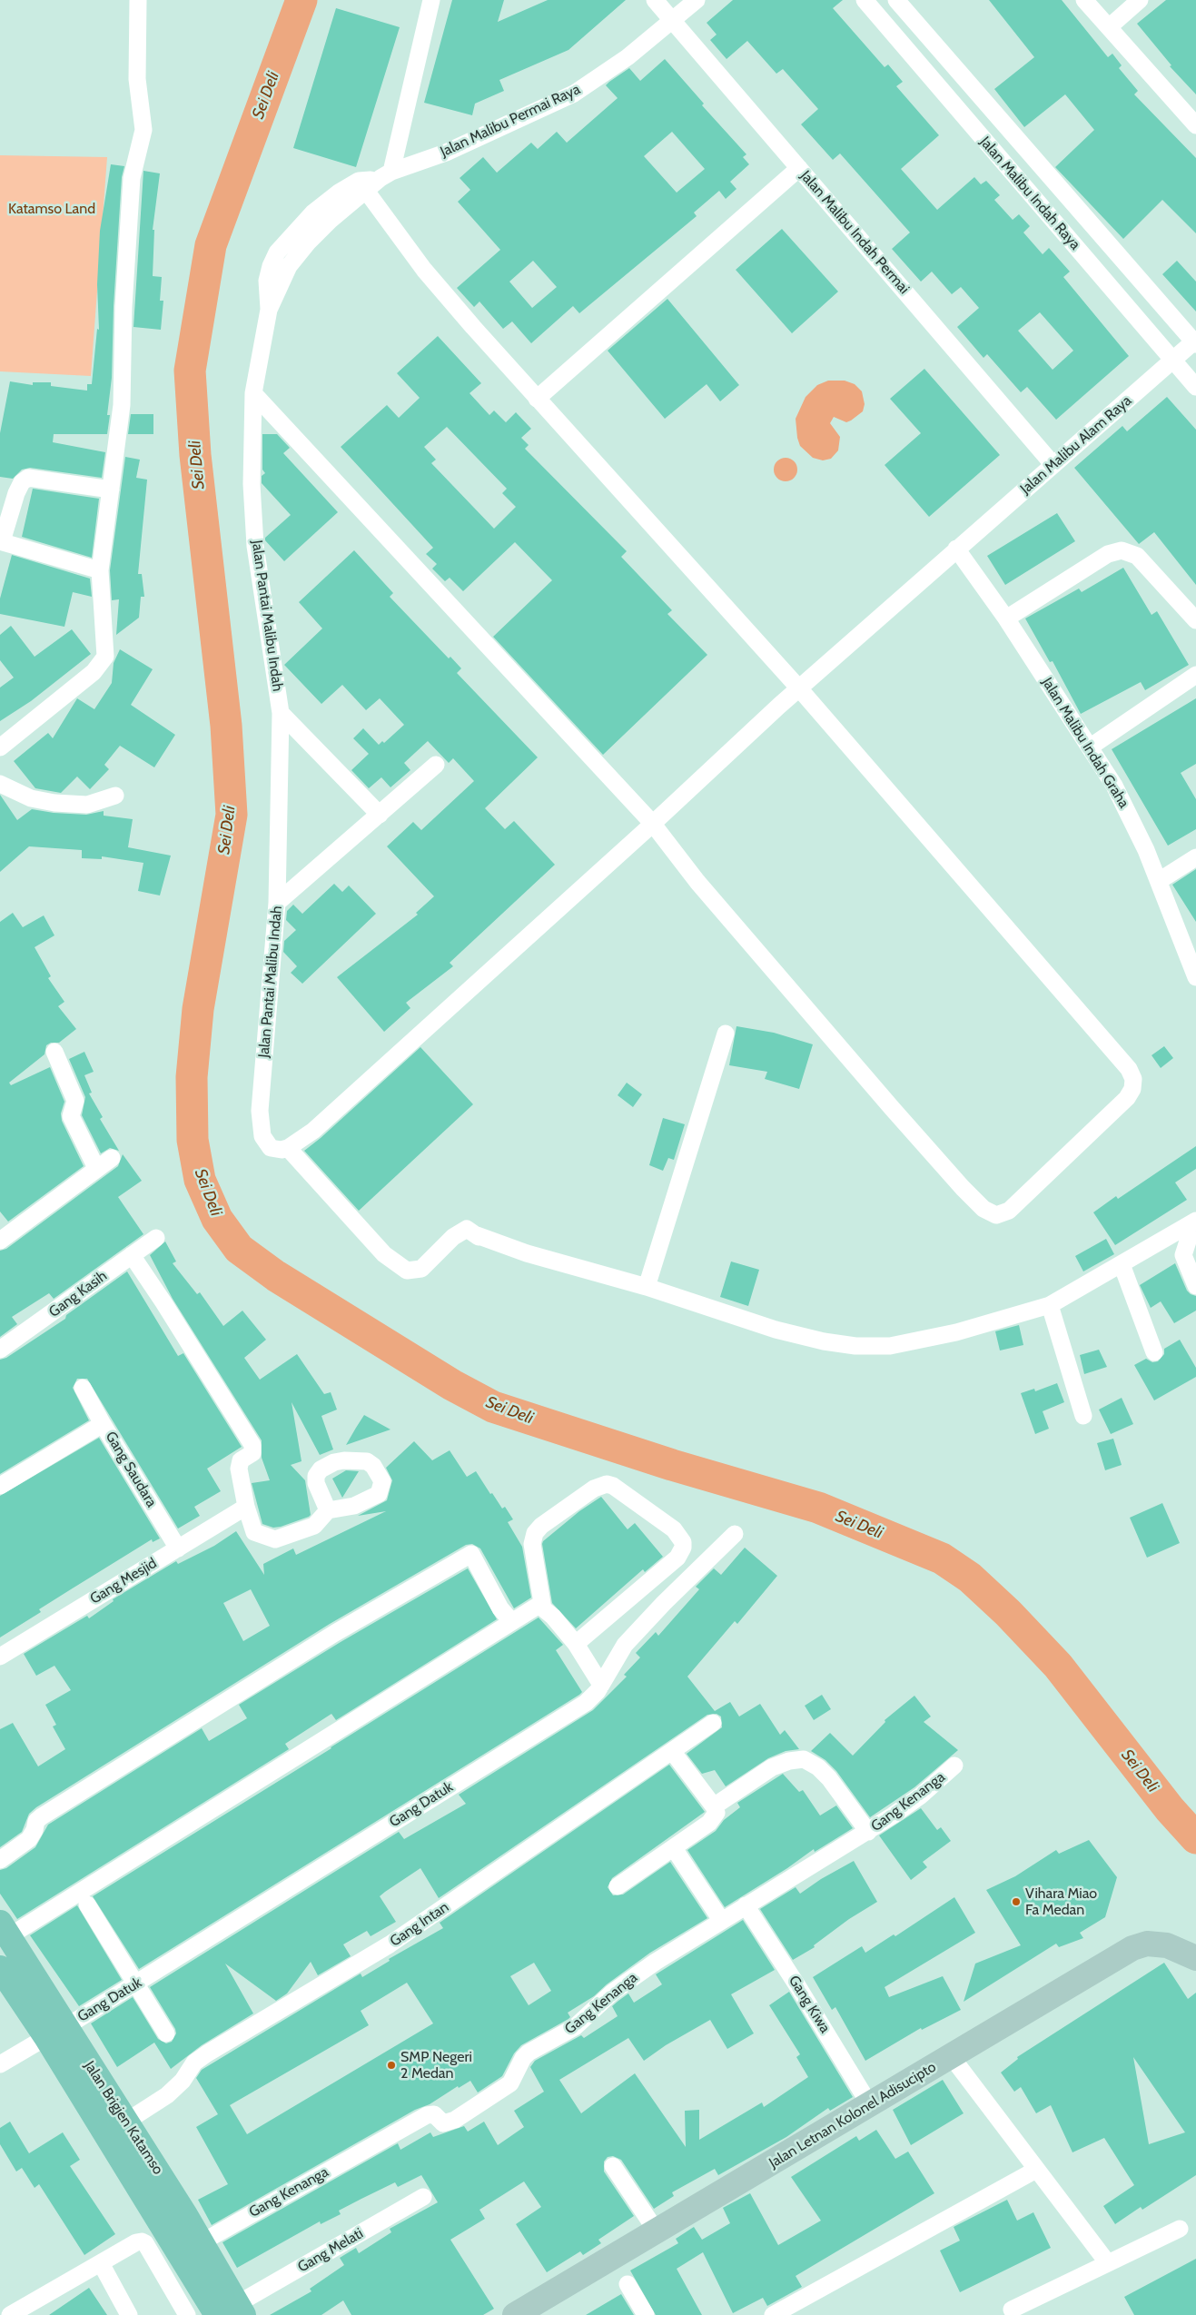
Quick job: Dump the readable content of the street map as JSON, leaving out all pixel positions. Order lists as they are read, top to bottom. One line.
{"streets":{"main road":["Jalan Letnan Kolonel Adisucipto","Jalan Brigjen Katamso"],"street":["Jalan Malibu Permai Raya","Jalan Malibu Indah Raya","Jalan Malibu Indah Permai","Jalan Malibu Alam Raya","Jalan Pantai Malibu Indah","Jalan Malibu Indah Graha","Gang Kasih","Gang Saudara","Gang Mesjid","Gang Kenanga","Gang Datuk","Gang Intan","Gang Kiwa","Gang Melati"]},"crossings":[["Jalan Malibu Permai Raya","Jalan Malibu Indah Permai"],["Jalan Malibu Permai Raya","Jalan Pantai Malibu Indah"],["Jalan Malibu Indah Raya","Jalan Malibu Alam Raya"],["Jalan Malibu Indah Permai","Jalan Malibu Alam Raya"],["Jalan Malibu Alam Raya","Jalan Malibu Indah Graha"],["Gang Saudara","Gang Mesjid"],["Gang Kenanga","Gang Kiwa"],["Gang Kenanga","Jalan Brigjen Katamso"],["Gang Datuk","Jalan Brigjen Katamso"],["Gang Intan","Jalan Brigjen Katamso"],["Gang Kiwa","Jalan Letnan Kolonel Adisucipto"],["Jalan Brigjen Katamso","Gang Melati"]],"water":["Sei Deli"],"parks":["Katamso Land"],"places":["Vihara Miao Fa Medan","SMP Negeri 2 Medan"]}
